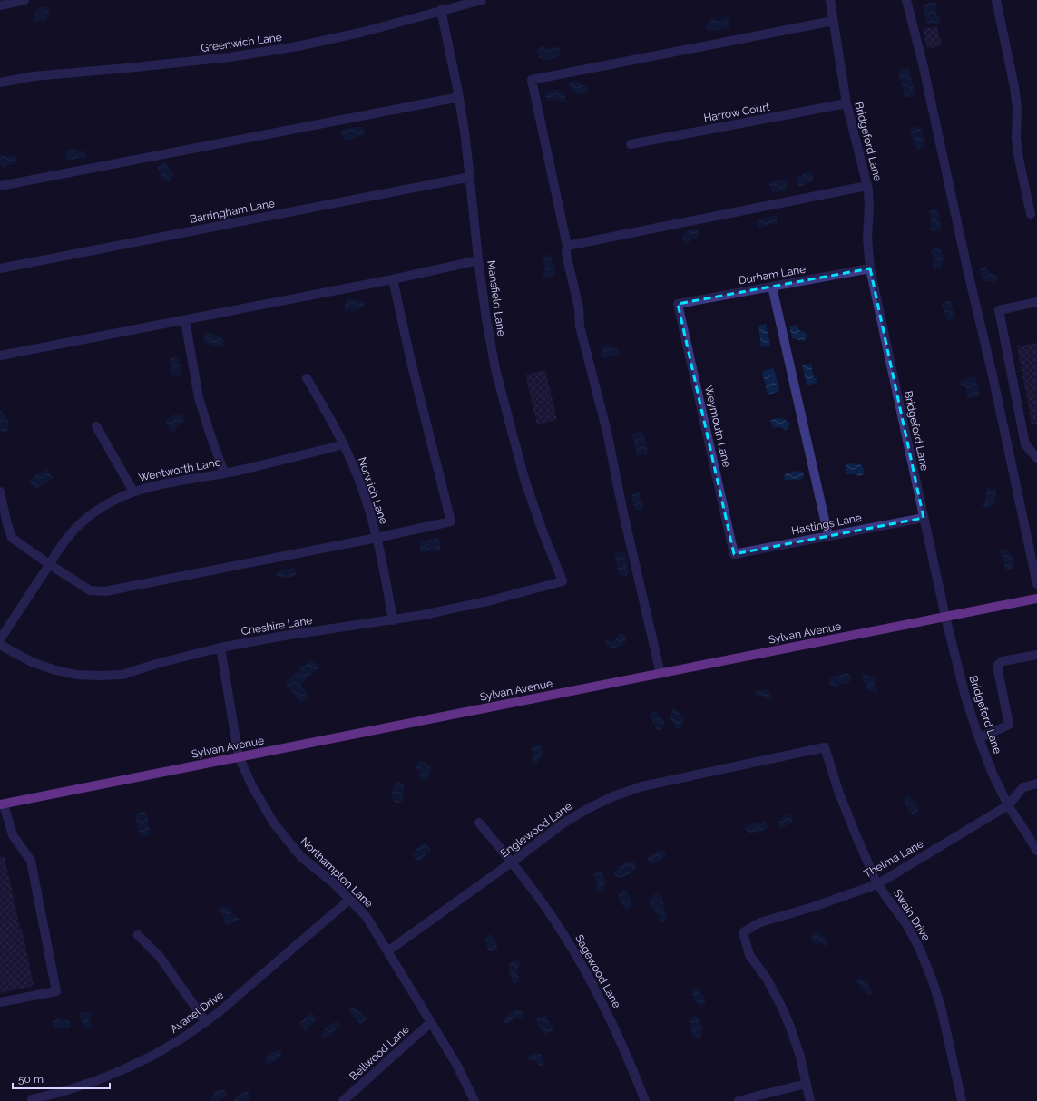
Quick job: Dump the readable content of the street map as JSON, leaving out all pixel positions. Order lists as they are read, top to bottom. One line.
{"streets":{"main road":["Sylvan Avenue"],"street":["Greenwich Lane","Harrow Court","Bridgeford Lane","Barringham Lane","Durham Lane","Mansfield Lane","Weymouth Lane","Wentworth Lane","Norwich Lane","Hastings Lane","Cheshire Lane","Englewood Lane","Thelma Lane","Northampton Lane","Swain Drive","Sagewood Lane","Avanel Drive","Bellwood Lane"]},"crossings":[["Greenwich Lane","Mansfield Lane"],["Harrow Court","Bridgeford Lane"],["Bridgeford Lane","Durham Lane"],["Bridgeford Lane","Hastings Lane"],["Bridgeford Lane","Sylvan Avenue"],["Bridgeford Lane","Thelma Lane"],["Barringham Lane","Mansfield Lane"],["Durham Lane","Weymouth Lane"],["Mansfield Lane","Cheshire Lane"],["Weymouth Lane","Hastings Lane"],["Wentworth Lane","Norwich Lane"],["Norwich Lane","Cheshire Lane"],["Cheshire Lane","Northampton Lane"],["Sylvan Avenue","Northampton Lane"],["Englewood Lane","Northampton Lane"],["Englewood Lane","Swain Drive"],["Englewood Lane","Sagewood Lane"],["Thelma Lane","Swain Drive"],["Northampton Lane","Avanel Drive"],["Northampton Lane","Bellwood Lane"]],"scale_bar":"50 m"}
